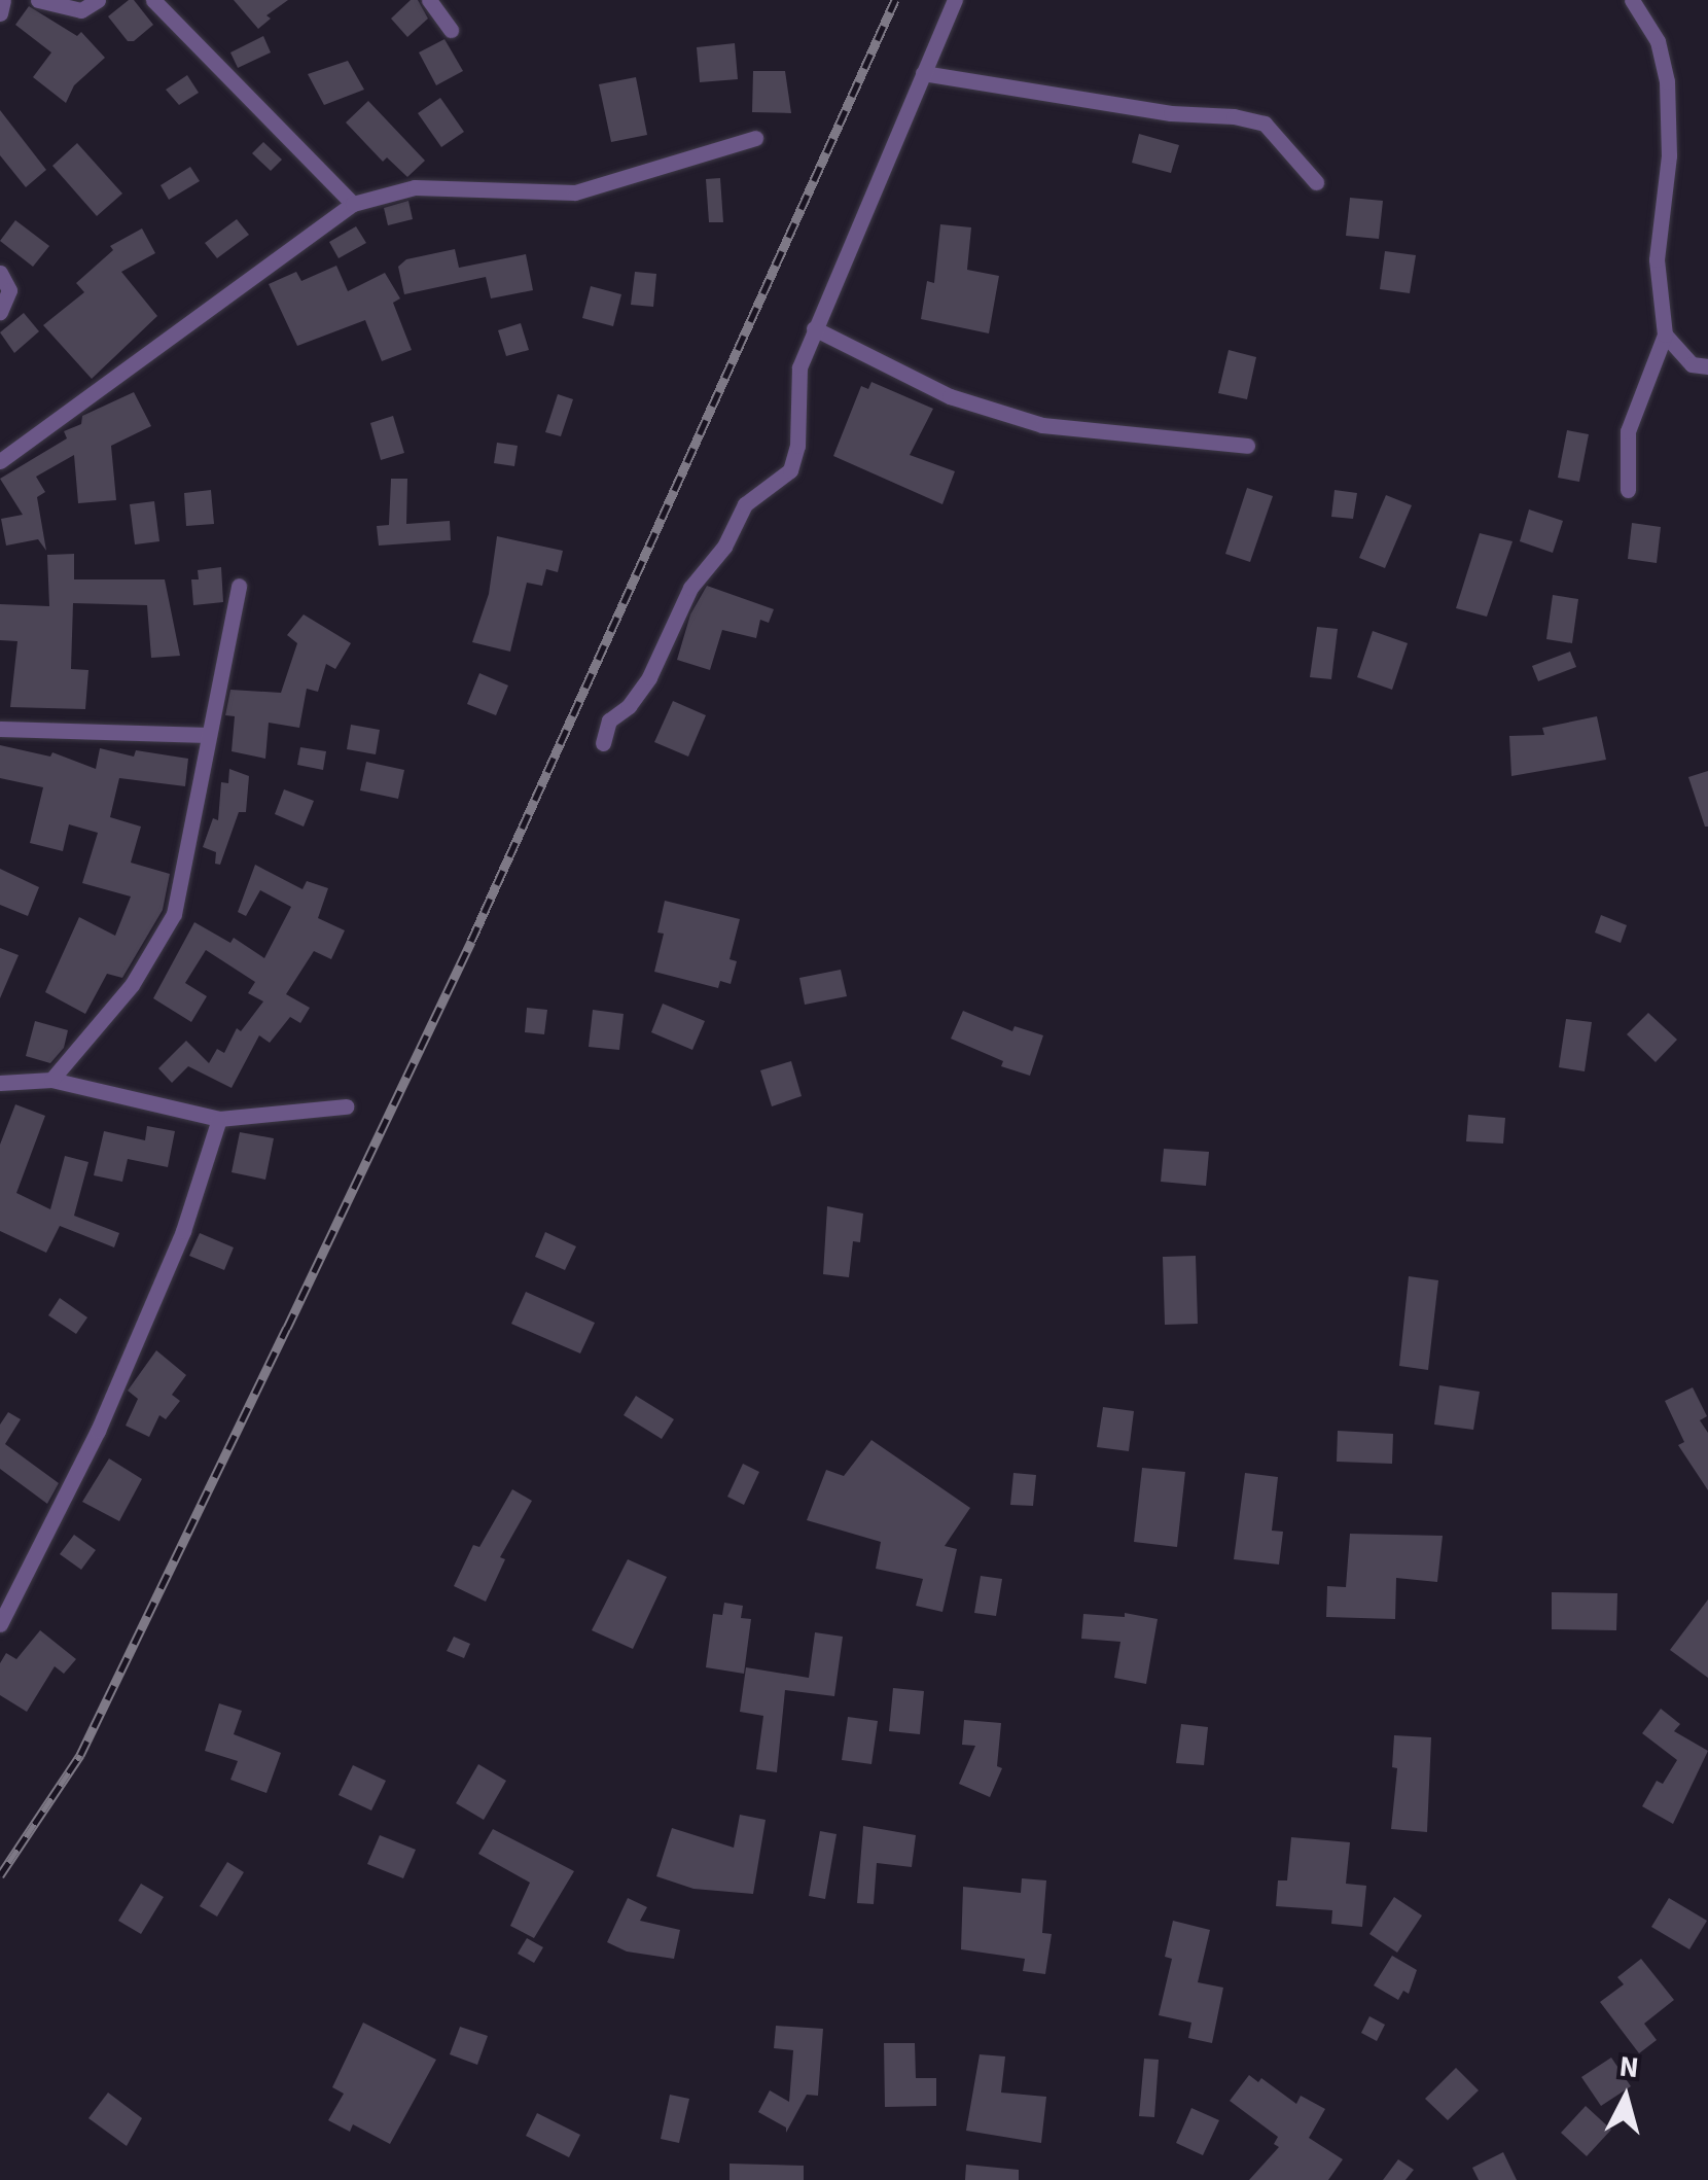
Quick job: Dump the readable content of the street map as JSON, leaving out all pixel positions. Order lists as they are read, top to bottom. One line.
{"north":"top"}
